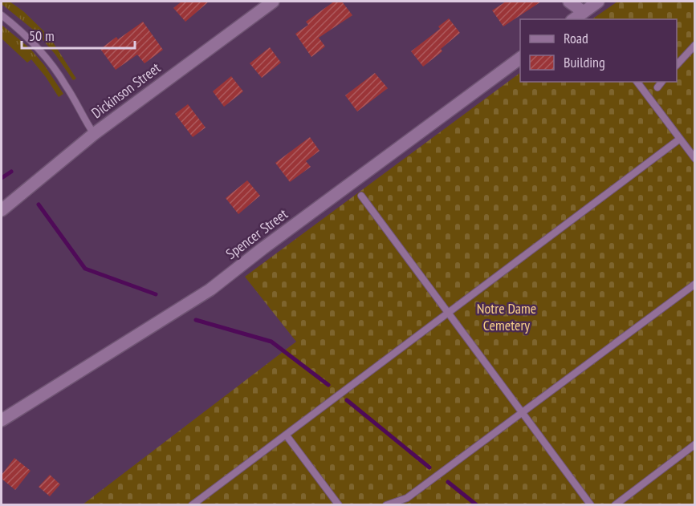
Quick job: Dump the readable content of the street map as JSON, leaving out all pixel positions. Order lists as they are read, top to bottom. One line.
{"streets":{"street":["Dickinson Street","Spencer Street"]},"parks":["Notre Dame Cemetery"],"legend":["Road","Building"],"scale_bar":"50 m"}
